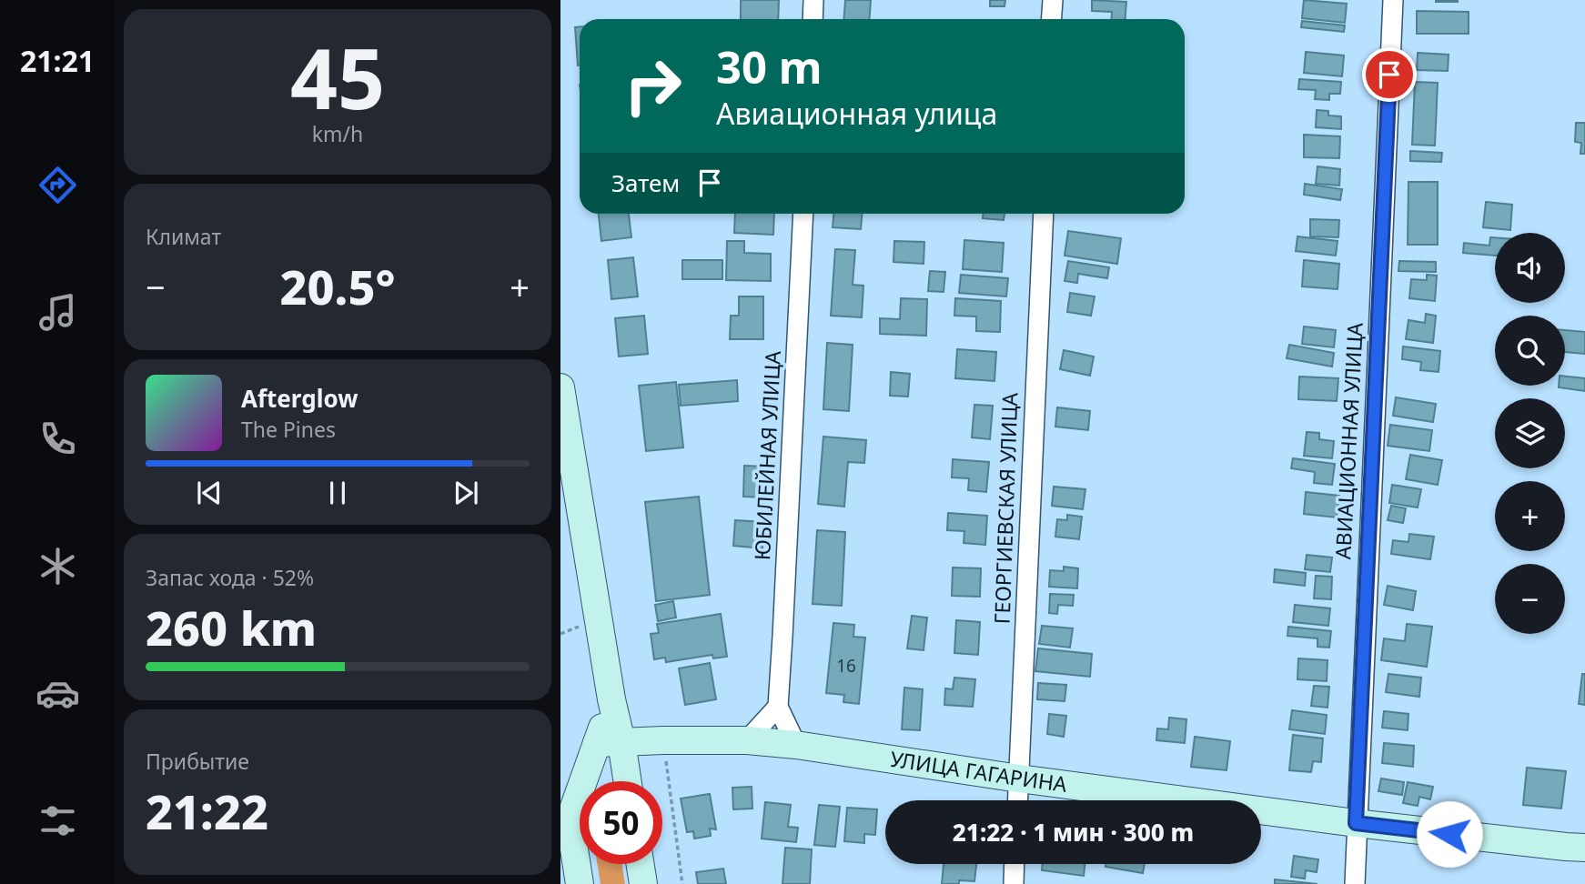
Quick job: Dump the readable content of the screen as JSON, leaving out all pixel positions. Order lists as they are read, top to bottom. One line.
{"streets":{"main road":["УЛИЦА ГАГАРИНА"],"street":["АВИАЦИОННАЯ УЛИЦА","ЮБИЛЕЙНАЯ УЛИЦА","ГЕОРГИЕВСКАЯ УЛИЦА"]},"crossings":[["АВИАЦИОННАЯ УЛИЦА","УЛИЦА ГАГАРИНА"],["ЮБИЛЕЙНАЯ УЛИЦА","УЛИЦА ГАГАРИНА"],["ГЕОРГИЕВСКАЯ УЛИЦА","УЛИЦА ГАГАРИНА"]],"house_numbers":["16"],"page":{"tabs":"21:21","tile":[["45","km/h"],"Климат",["Запас хода · 52%","260 km"],["Прибытие","21:22"]],"turn":["30 m","Авиационная улица"],"then":"Затем","map_buttons":["+","−"],"heat":["−","20.5°","+"],"song":["Afterglow","The Pines"],"limit":"50","trip":"21:22 · 1 мин · 300 m"}}
